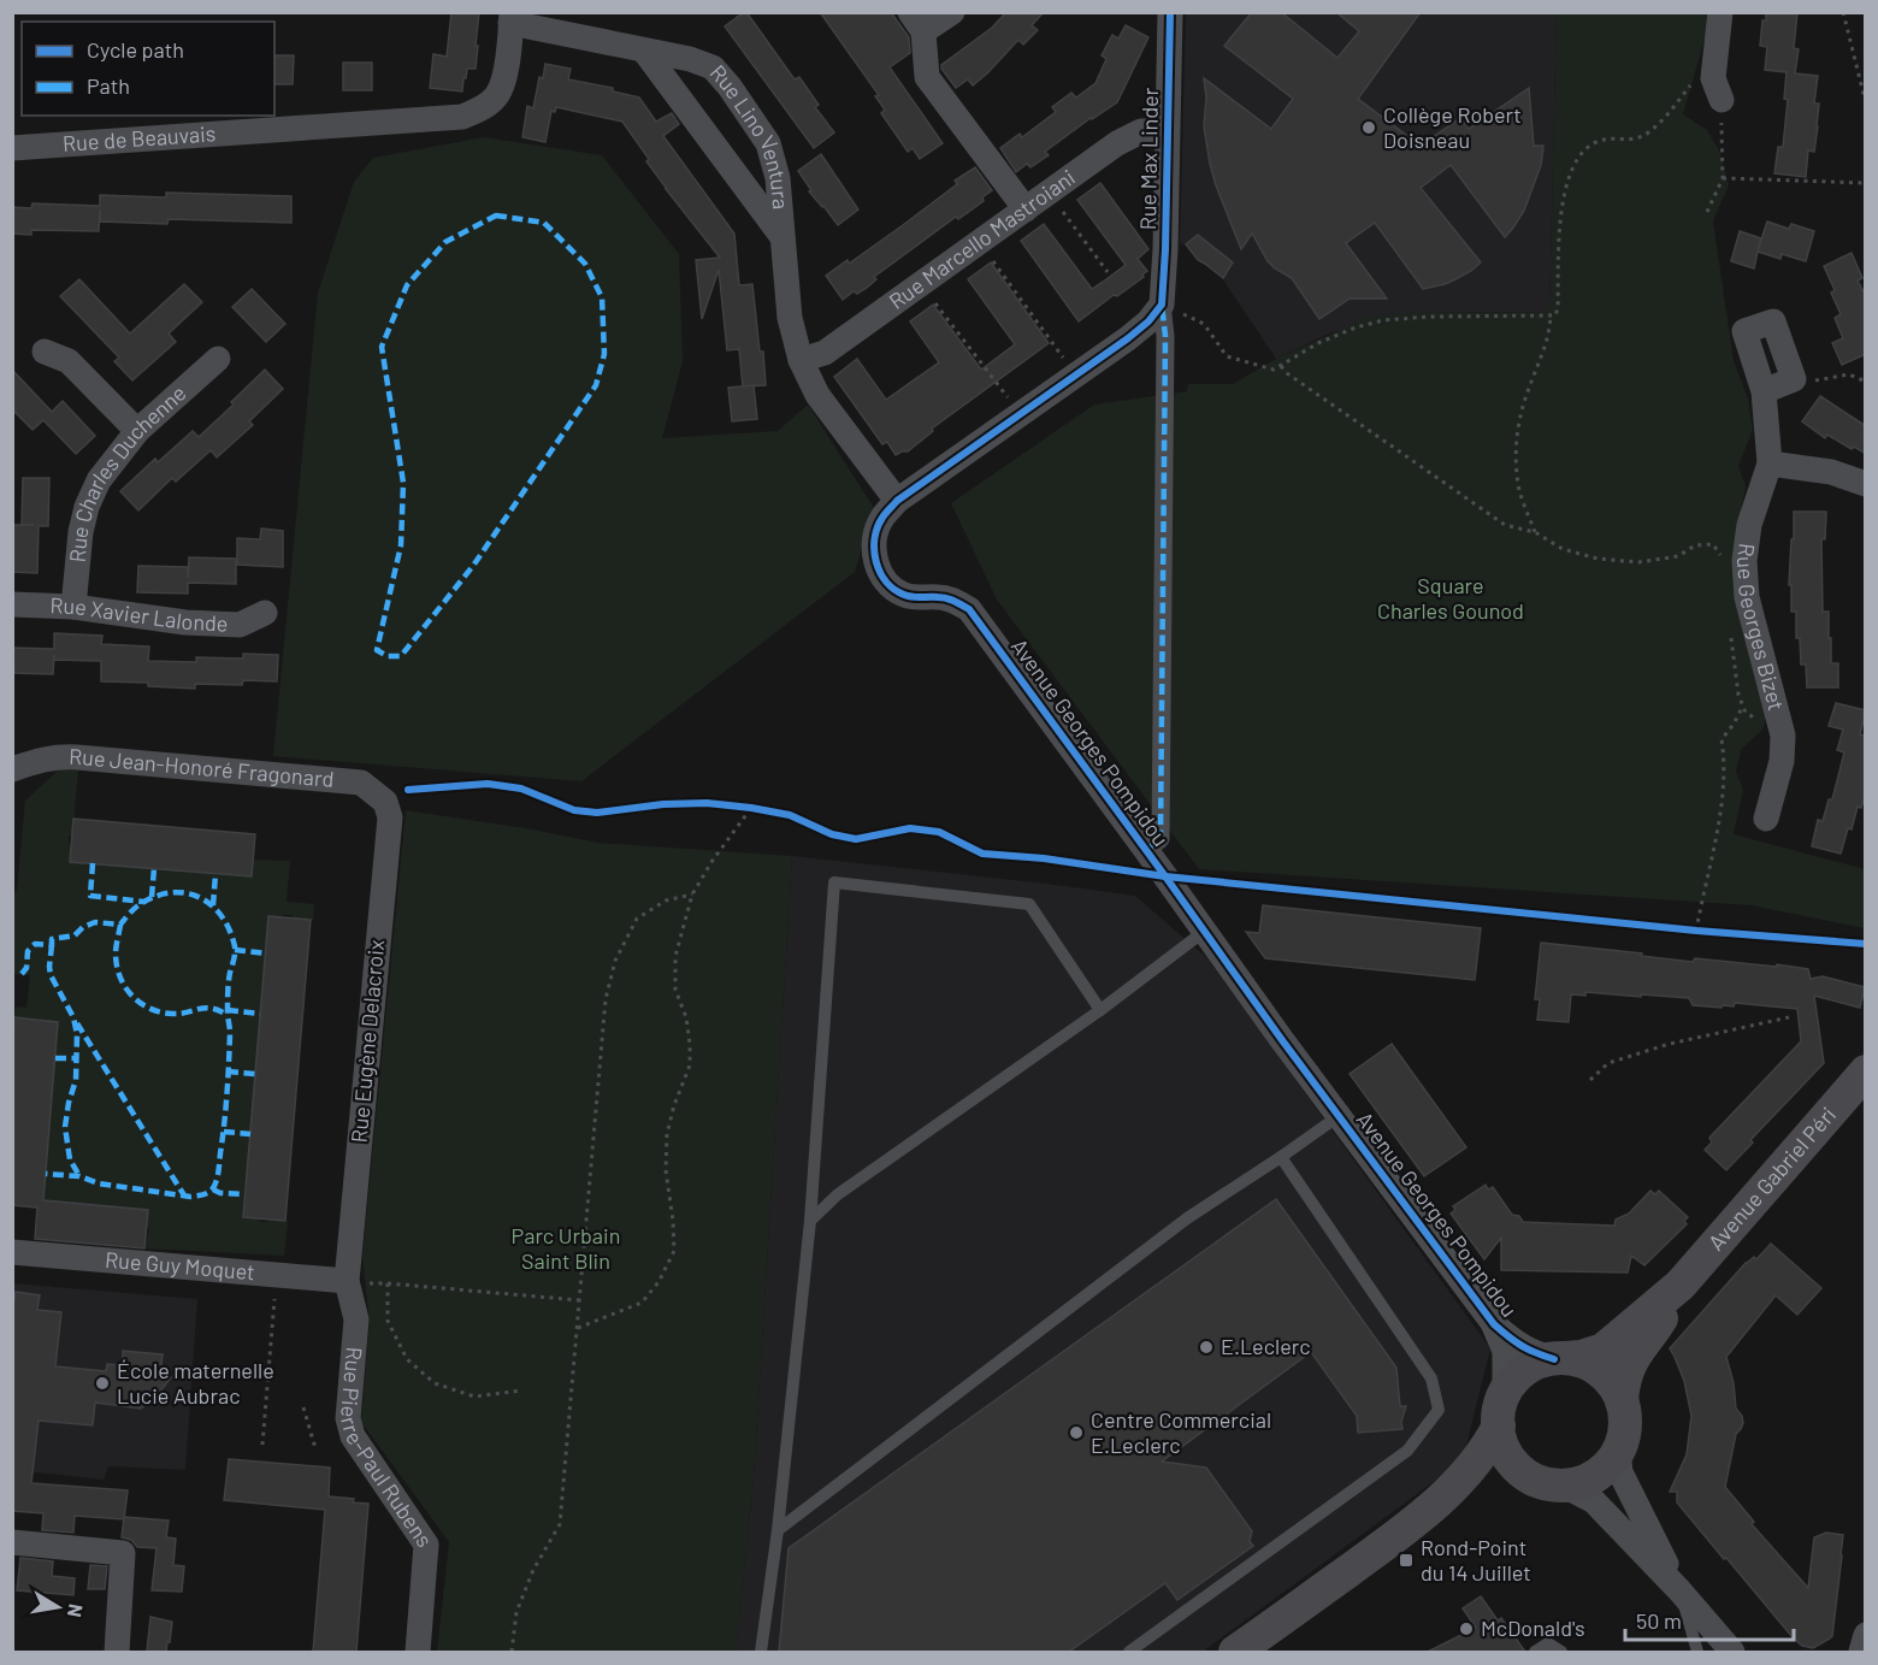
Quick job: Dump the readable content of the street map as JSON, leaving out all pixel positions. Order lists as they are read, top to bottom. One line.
{"streets":{"main road":["Avenue Gabriel Péri"],"street":["Rue de Beauvais","Rue Lino Ventura","Rue Max Linder","Rue Marcello Mastroiani","Rue Charles Duchenne","Rue Xavier Lalonde","Rue Georges Bizet","Avenue Georges Pompidou","Rue Jean-Honoré Fragonard","Rue Eugène Delacroix","Rue Guy Moquet","Rue Pierre-Paul Rubens"]},"crossings":[["Rue de Beauvais","Rue Lino Ventura"],["Rue Lino Ventura","Rue Marcello Mastroiani"],["Rue Lino Ventura","Avenue Georges Pompidou"],["Rue Max Linder","Rue Marcello Mastroiani"],["Rue Max Linder","Avenue Georges Pompidou"],["Rue Charles Duchenne","Rue Xavier Lalonde"],["Avenue Georges Pompidou","Avenue Gabriel Péri"],["Rue Jean-Honoré Fragonard","Rue Eugène Delacroix"],["Rue Eugène Delacroix","Rue Guy Moquet"],["Rue Eugène Delacroix","Rue Pierre-Paul Rubens"],["Rue Guy Moquet","Rue Pierre-Paul Rubens"]],"parks":["Square Charles Gounod","Parc Urbain Saint Blin"],"places":{"other":["Collège Robert Doisneau","E.Leclerc","École maternelle Lucie Aubrac","Centre Commercial E.Leclerc","McDonald's"],"transit":["Rond-Point du 14 Juillet"]},"legend":["Cycle path","Path"],"scale_bar":"50 m","north":"right"}
